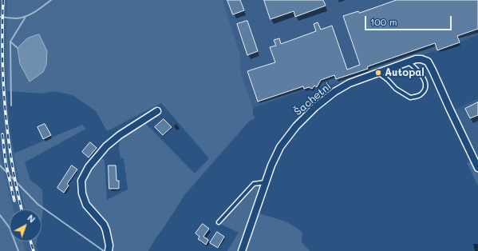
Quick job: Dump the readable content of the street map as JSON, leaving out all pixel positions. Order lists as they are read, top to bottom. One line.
{"streets":{"street":["Šachetní"]},"places":["Autopal"],"scale_bar":"100 m","north":"top right"}
